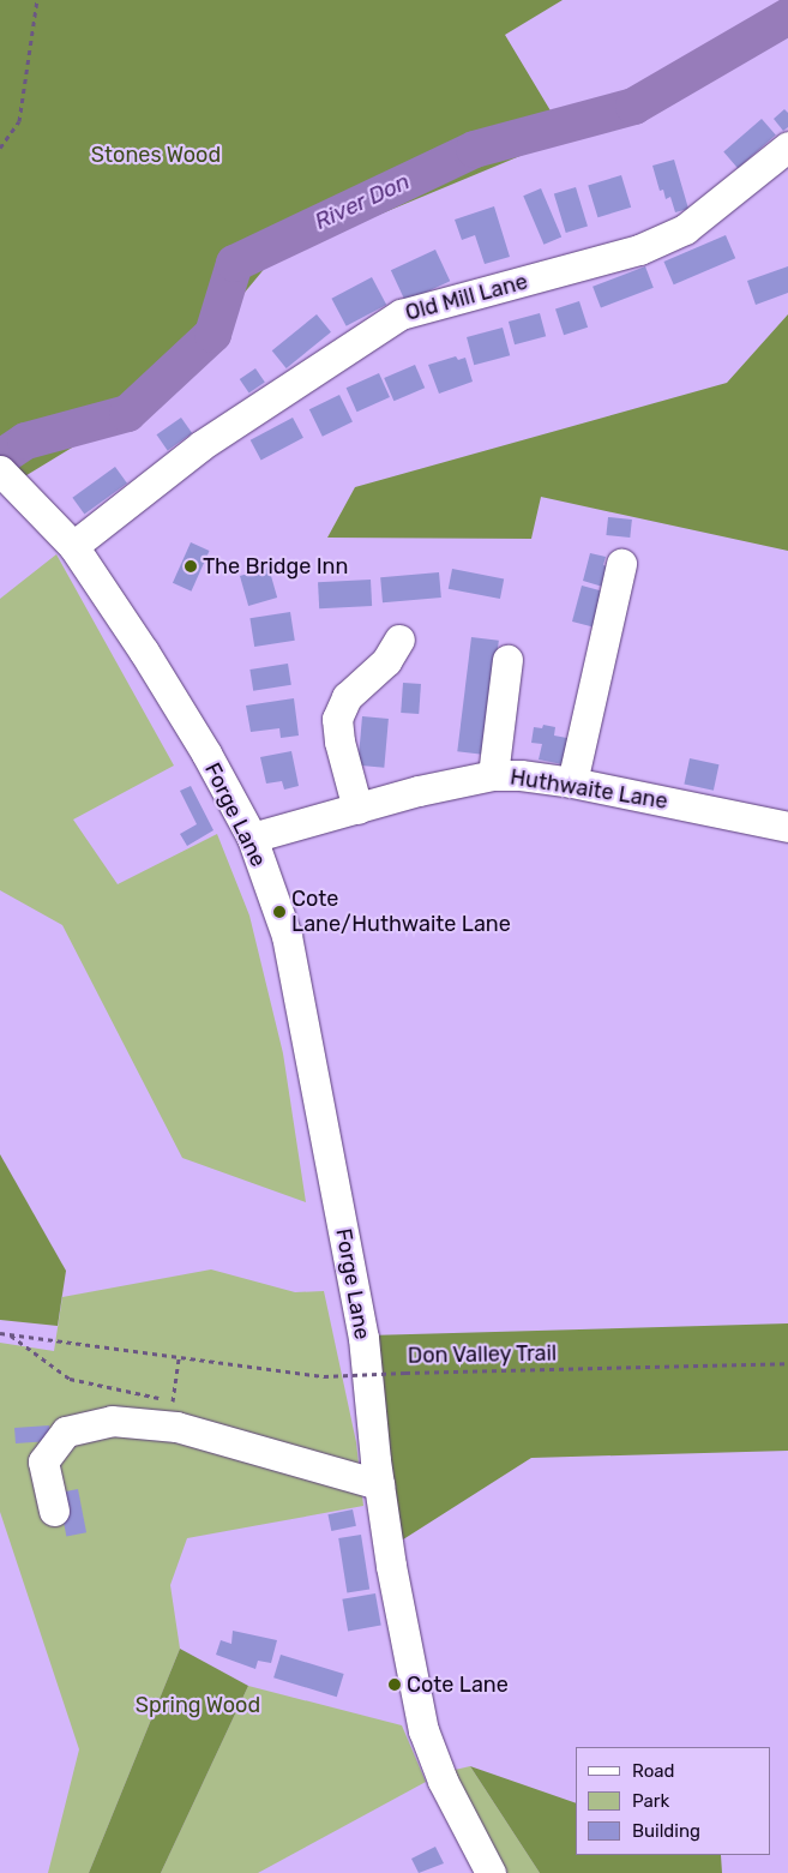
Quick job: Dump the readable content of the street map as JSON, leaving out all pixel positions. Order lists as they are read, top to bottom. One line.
{"streets":{"street":["Old Mill Lane","Huthwaite Lane","Forge Lane"],"path":["Don Valley Trail"]},"crossings":[["Old Mill Lane","Forge Lane"],["Huthwaite Lane","Forge Lane"]],"water":["River Don"],"parks":["Stones Wood","Spring Wood"],"places":["The Bridge Inn","Cote Lane/Huthwaite Lane","Cote Lane"],"legend":["Road","Park","Building"]}
